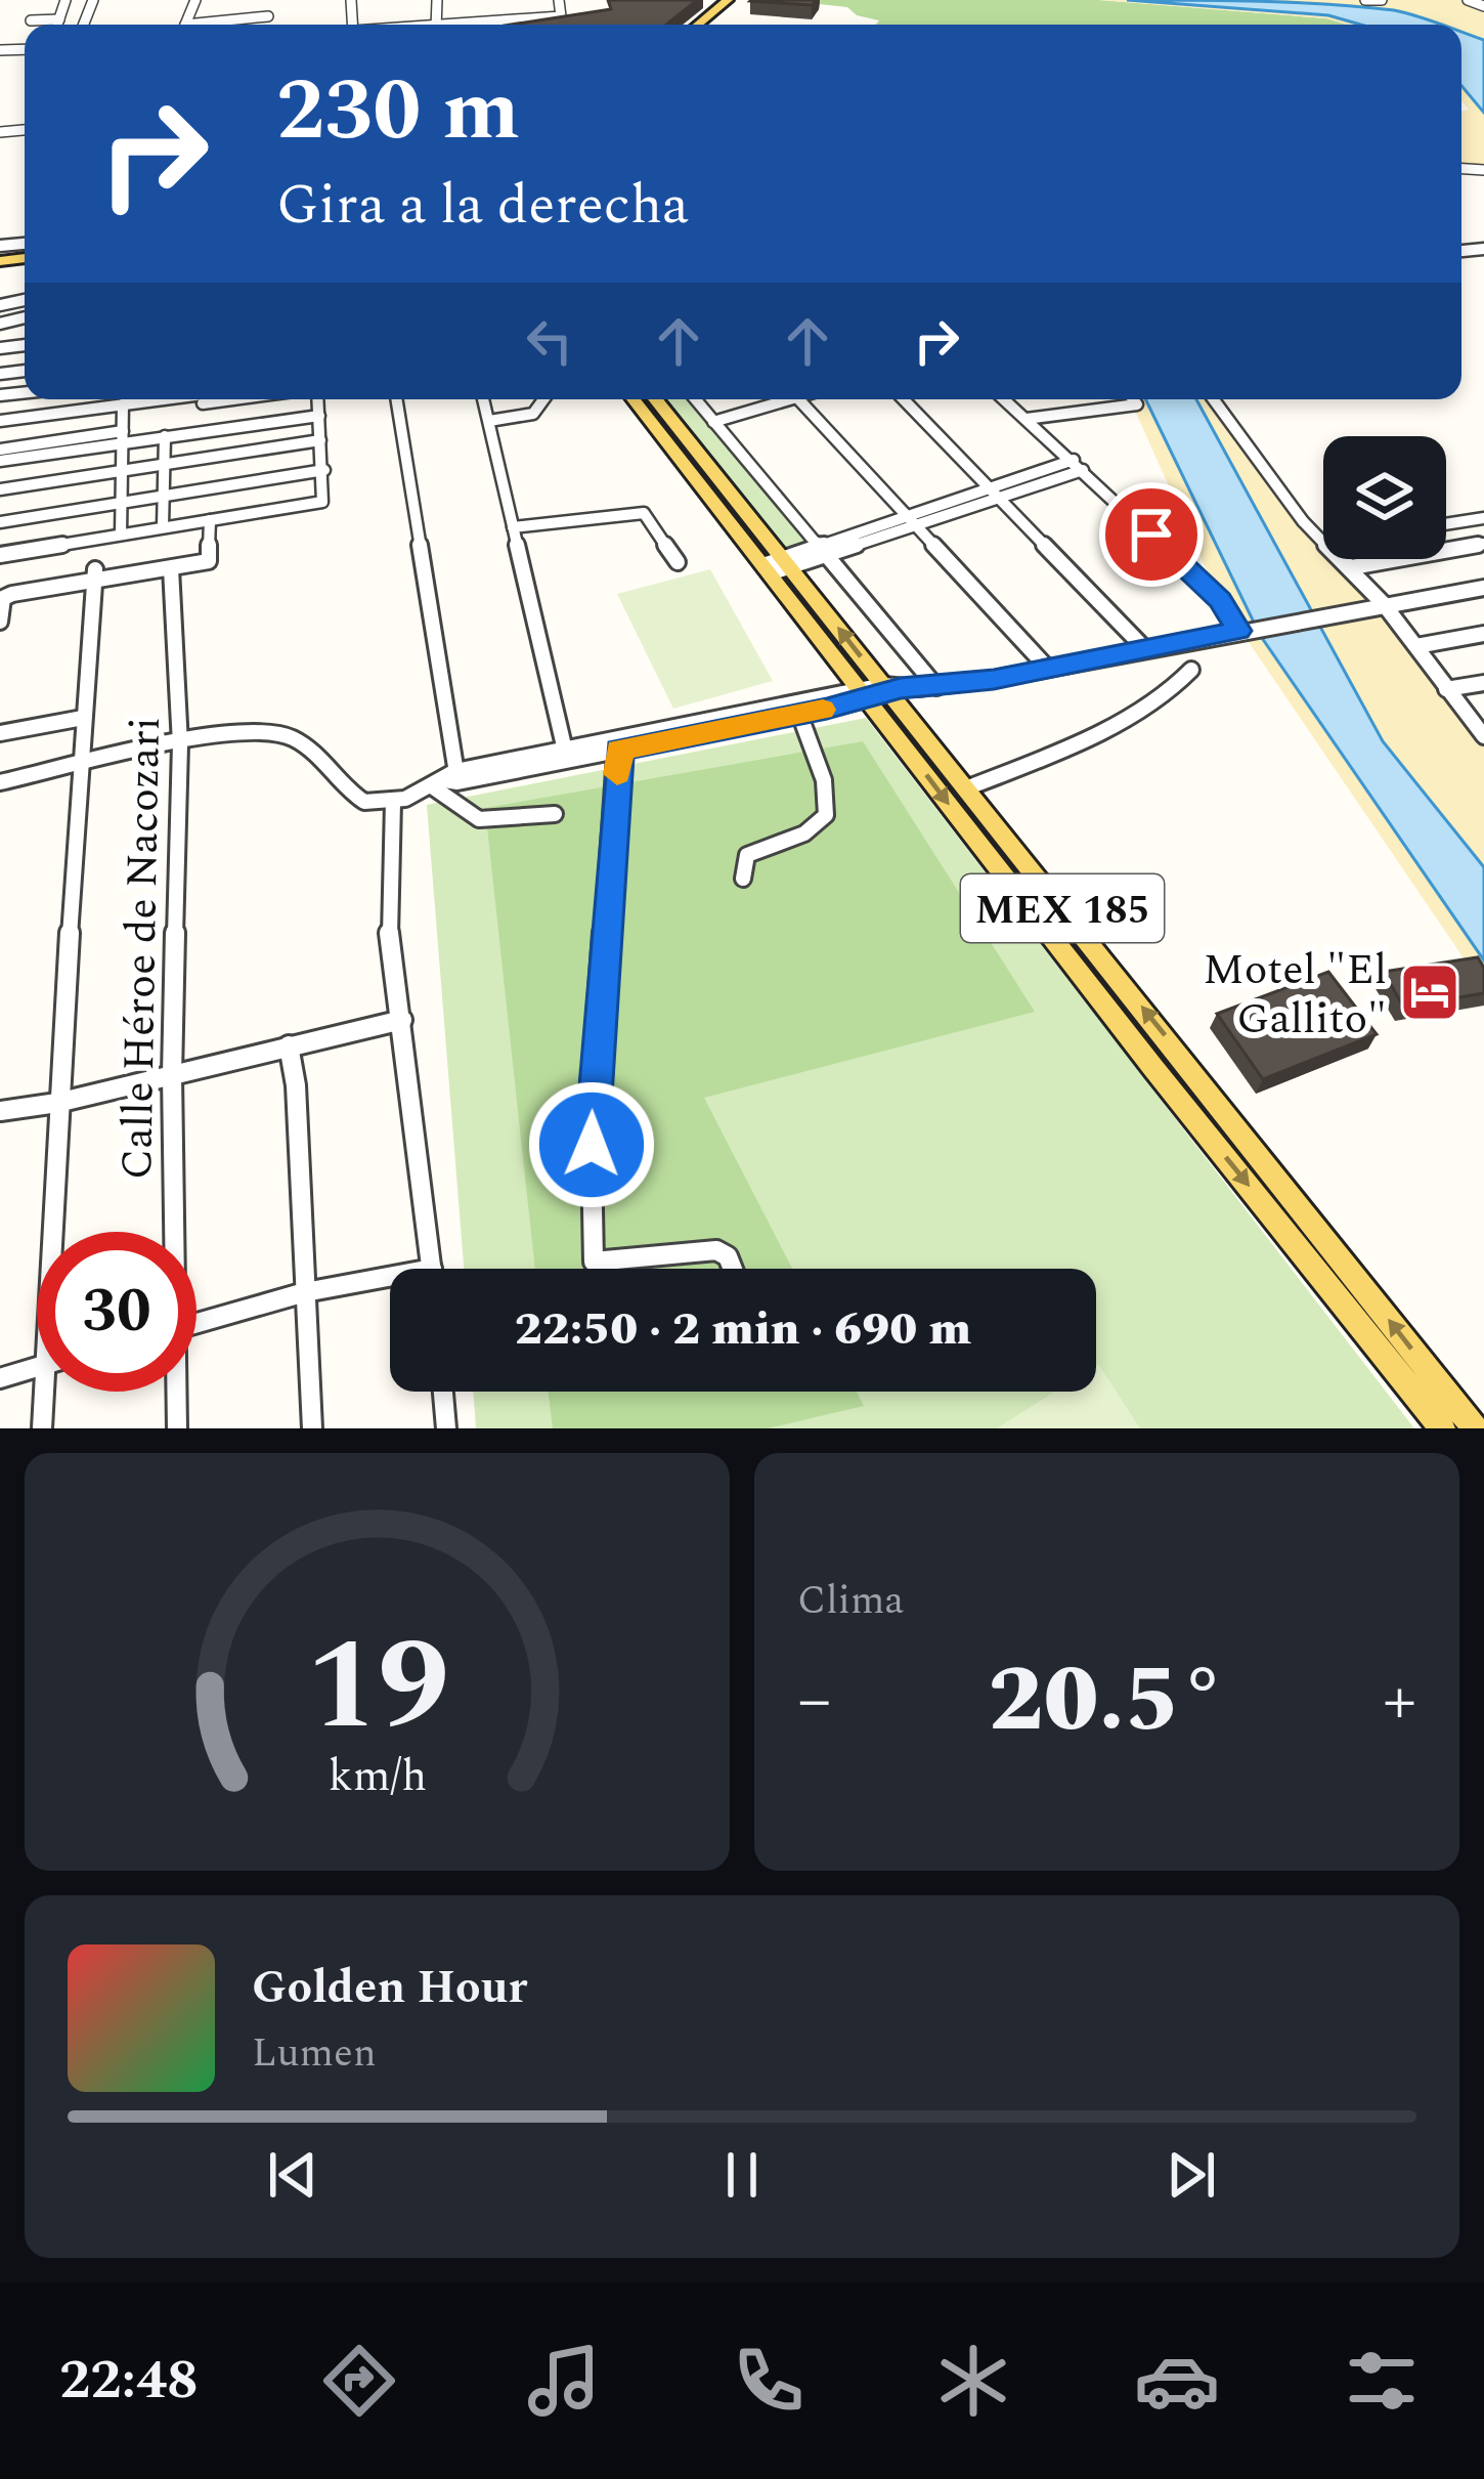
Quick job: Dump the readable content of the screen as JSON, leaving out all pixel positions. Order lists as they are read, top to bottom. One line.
{"streets":{"main road":["MEX 185"],"street":["Calle Héroe de Nacozari"]},"places":{"hotel":["Motel \"El Gallito\""]},"page":{"turn":["230 m","Gira a la derecha"],"limit":"30","trip":"22:50 · 2 min · 690 m","tile":"Clima","heat":["−","20.5°","+"],"song":["Golden Hour","Lumen"],"tabs":"22:48","gauge":["19","km/h"]}}
